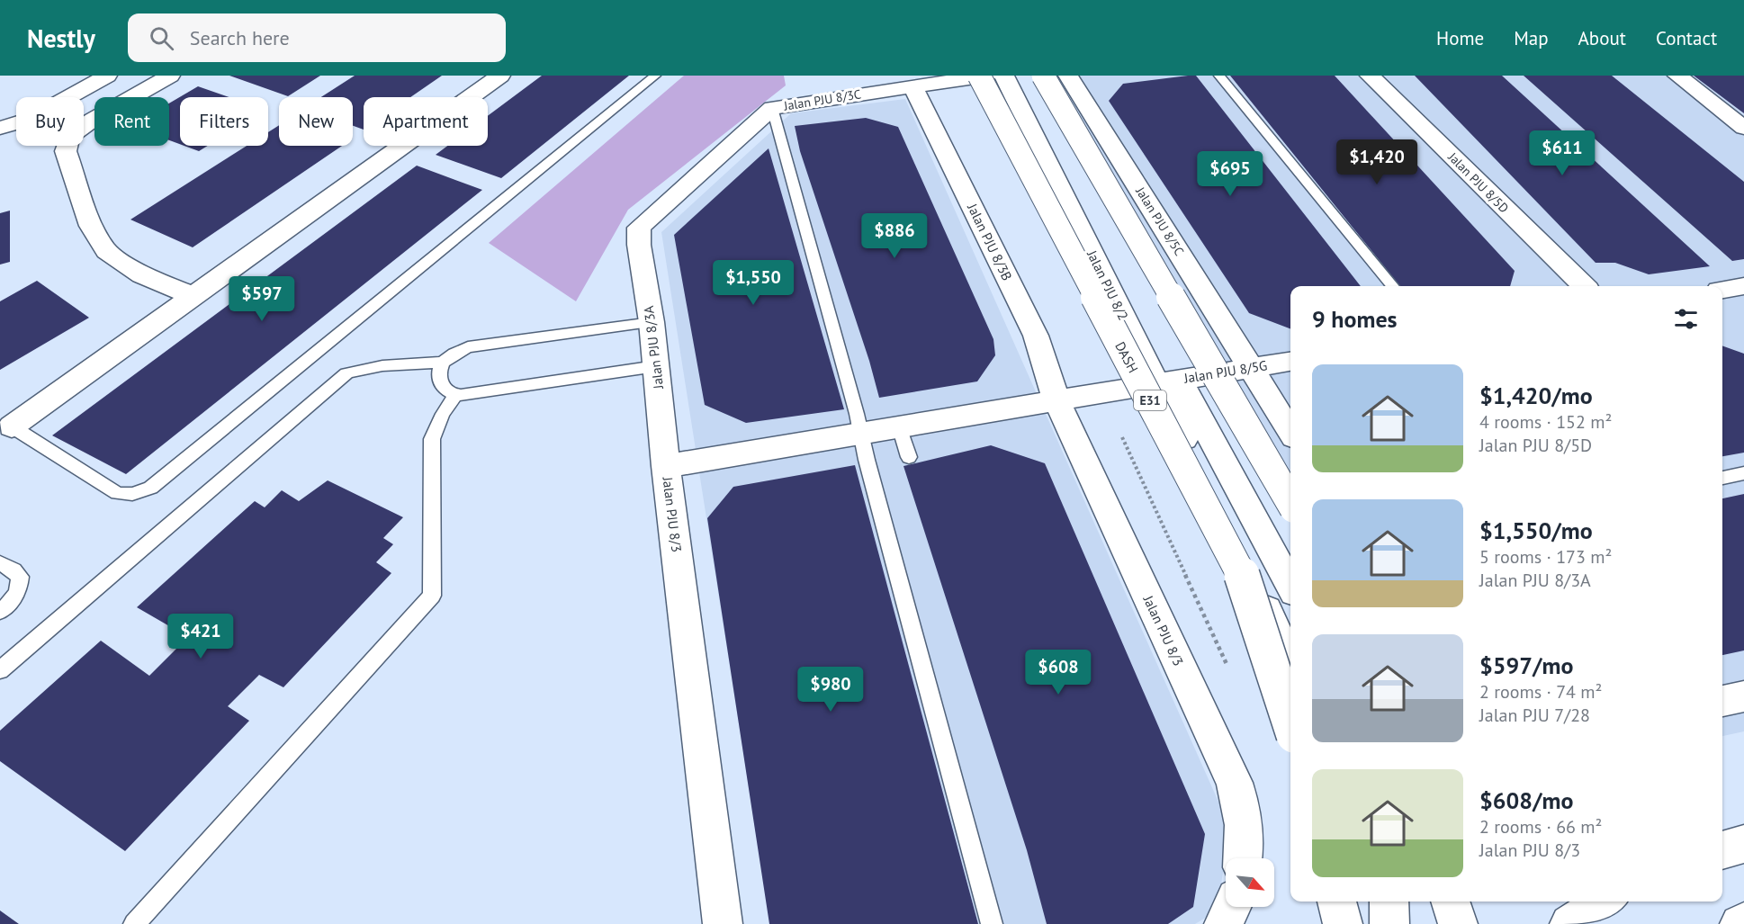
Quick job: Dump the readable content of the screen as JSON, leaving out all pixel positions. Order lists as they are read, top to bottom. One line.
{"streets":{"main road":["Jalan PJU 8/3C","Jalan PJU 8/5D","Jalan PJU 8/5C","Jalan PJU 8/3B","Jalan PJU 8/2","Jalan PJU 8/3A","DASH","Jalan PJU 8/5G","E31","Jalan PJU 8/3"]},"crossings":[["Jalan PJU 8/3C","Jalan PJU 8/3B"],["Jalan PJU 8/3C","Jalan PJU 8/3A"],["Jalan PJU 8/5C","Jalan PJU 8/5G"],["Jalan PJU 8/3B","Jalan PJU 8/3"],["Jalan PJU 8/2","Jalan PJU 8/5G"],["Jalan PJU 8/2","Jalan PJU 8/3"],["Jalan PJU 8/3A","Jalan PJU 8/3"],["Jalan PJU 8/5G","Jalan PJU 8/3"]],"north":"bottom right","page":{"header":"Nestly","search":"Search here","nav":["Home","Map","About","Contact"],"chip":["Buy","Rent","Filters","New","Apartment"],"price":["$611","$1,420","$695","$886","$1,550","$597","$421","$608","$980"],"heading":"9 homes","list":[{"name":"$1,420/mo","note":"4 rooms · 152 m² · Jalan PJU 8/5D"},{"name":"$1,550/mo","note":"5 rooms · 173 m² · Jalan PJU 8/3A"},{"name":"$597/mo","note":"2 rooms · 74 m² · Jalan PJU 7/28"},{"name":"$608/mo","note":"2 rooms · 66 m² · Jalan PJU 8/3"}]}}
